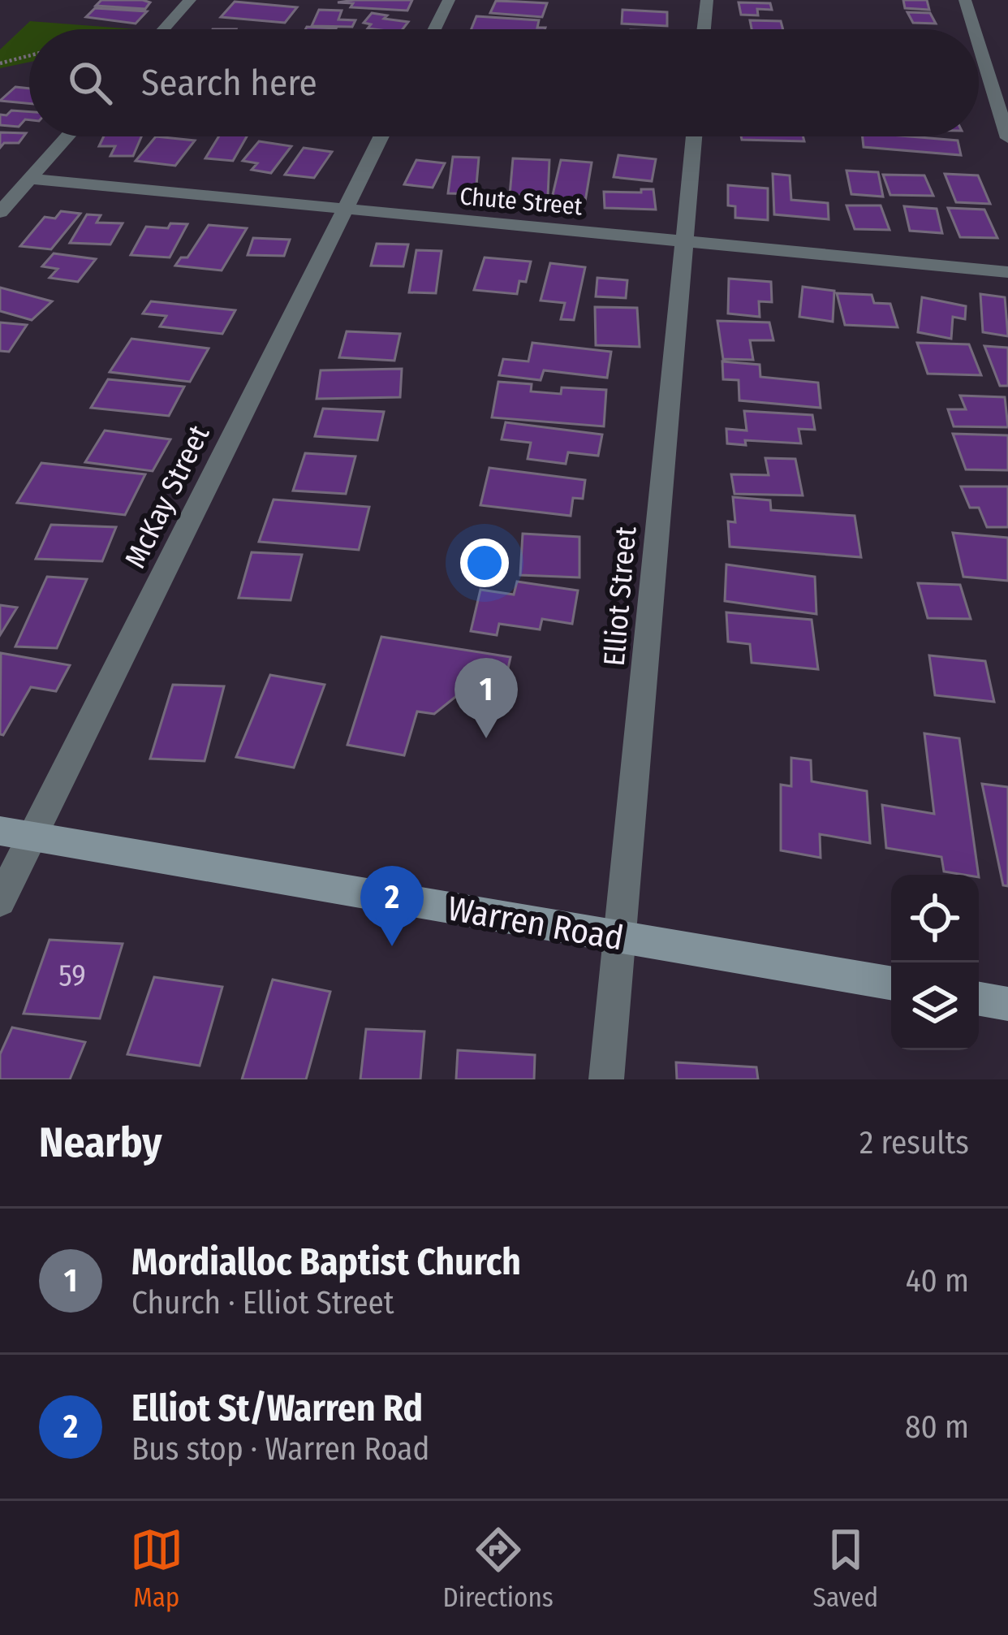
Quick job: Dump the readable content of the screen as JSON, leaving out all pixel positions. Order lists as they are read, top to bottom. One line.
{"streets":{"street":["Chute Street","McKay Street","Elliot Street","Warren Road"]},"crossings":[["Chute Street","McKay Street"],["Chute Street","Elliot Street"],["McKay Street","Warren Road"],["Elliot Street","Warren Road"]],"house_numbers":["59"],"page":{"search":"Search here","pins":["1","2"],"heading":["Nearby","2 results"],"list":[{"mark":"1","name":"Mordialloc Baptist Church","note":"Church · Elliot Street","value":"40 m"},{"mark":"2","name":"Elliot St/Warren Rd","note":"Bus stop · Warren Road","value":"80 m"}],"nav":["Map","Directions","Saved"]}}
